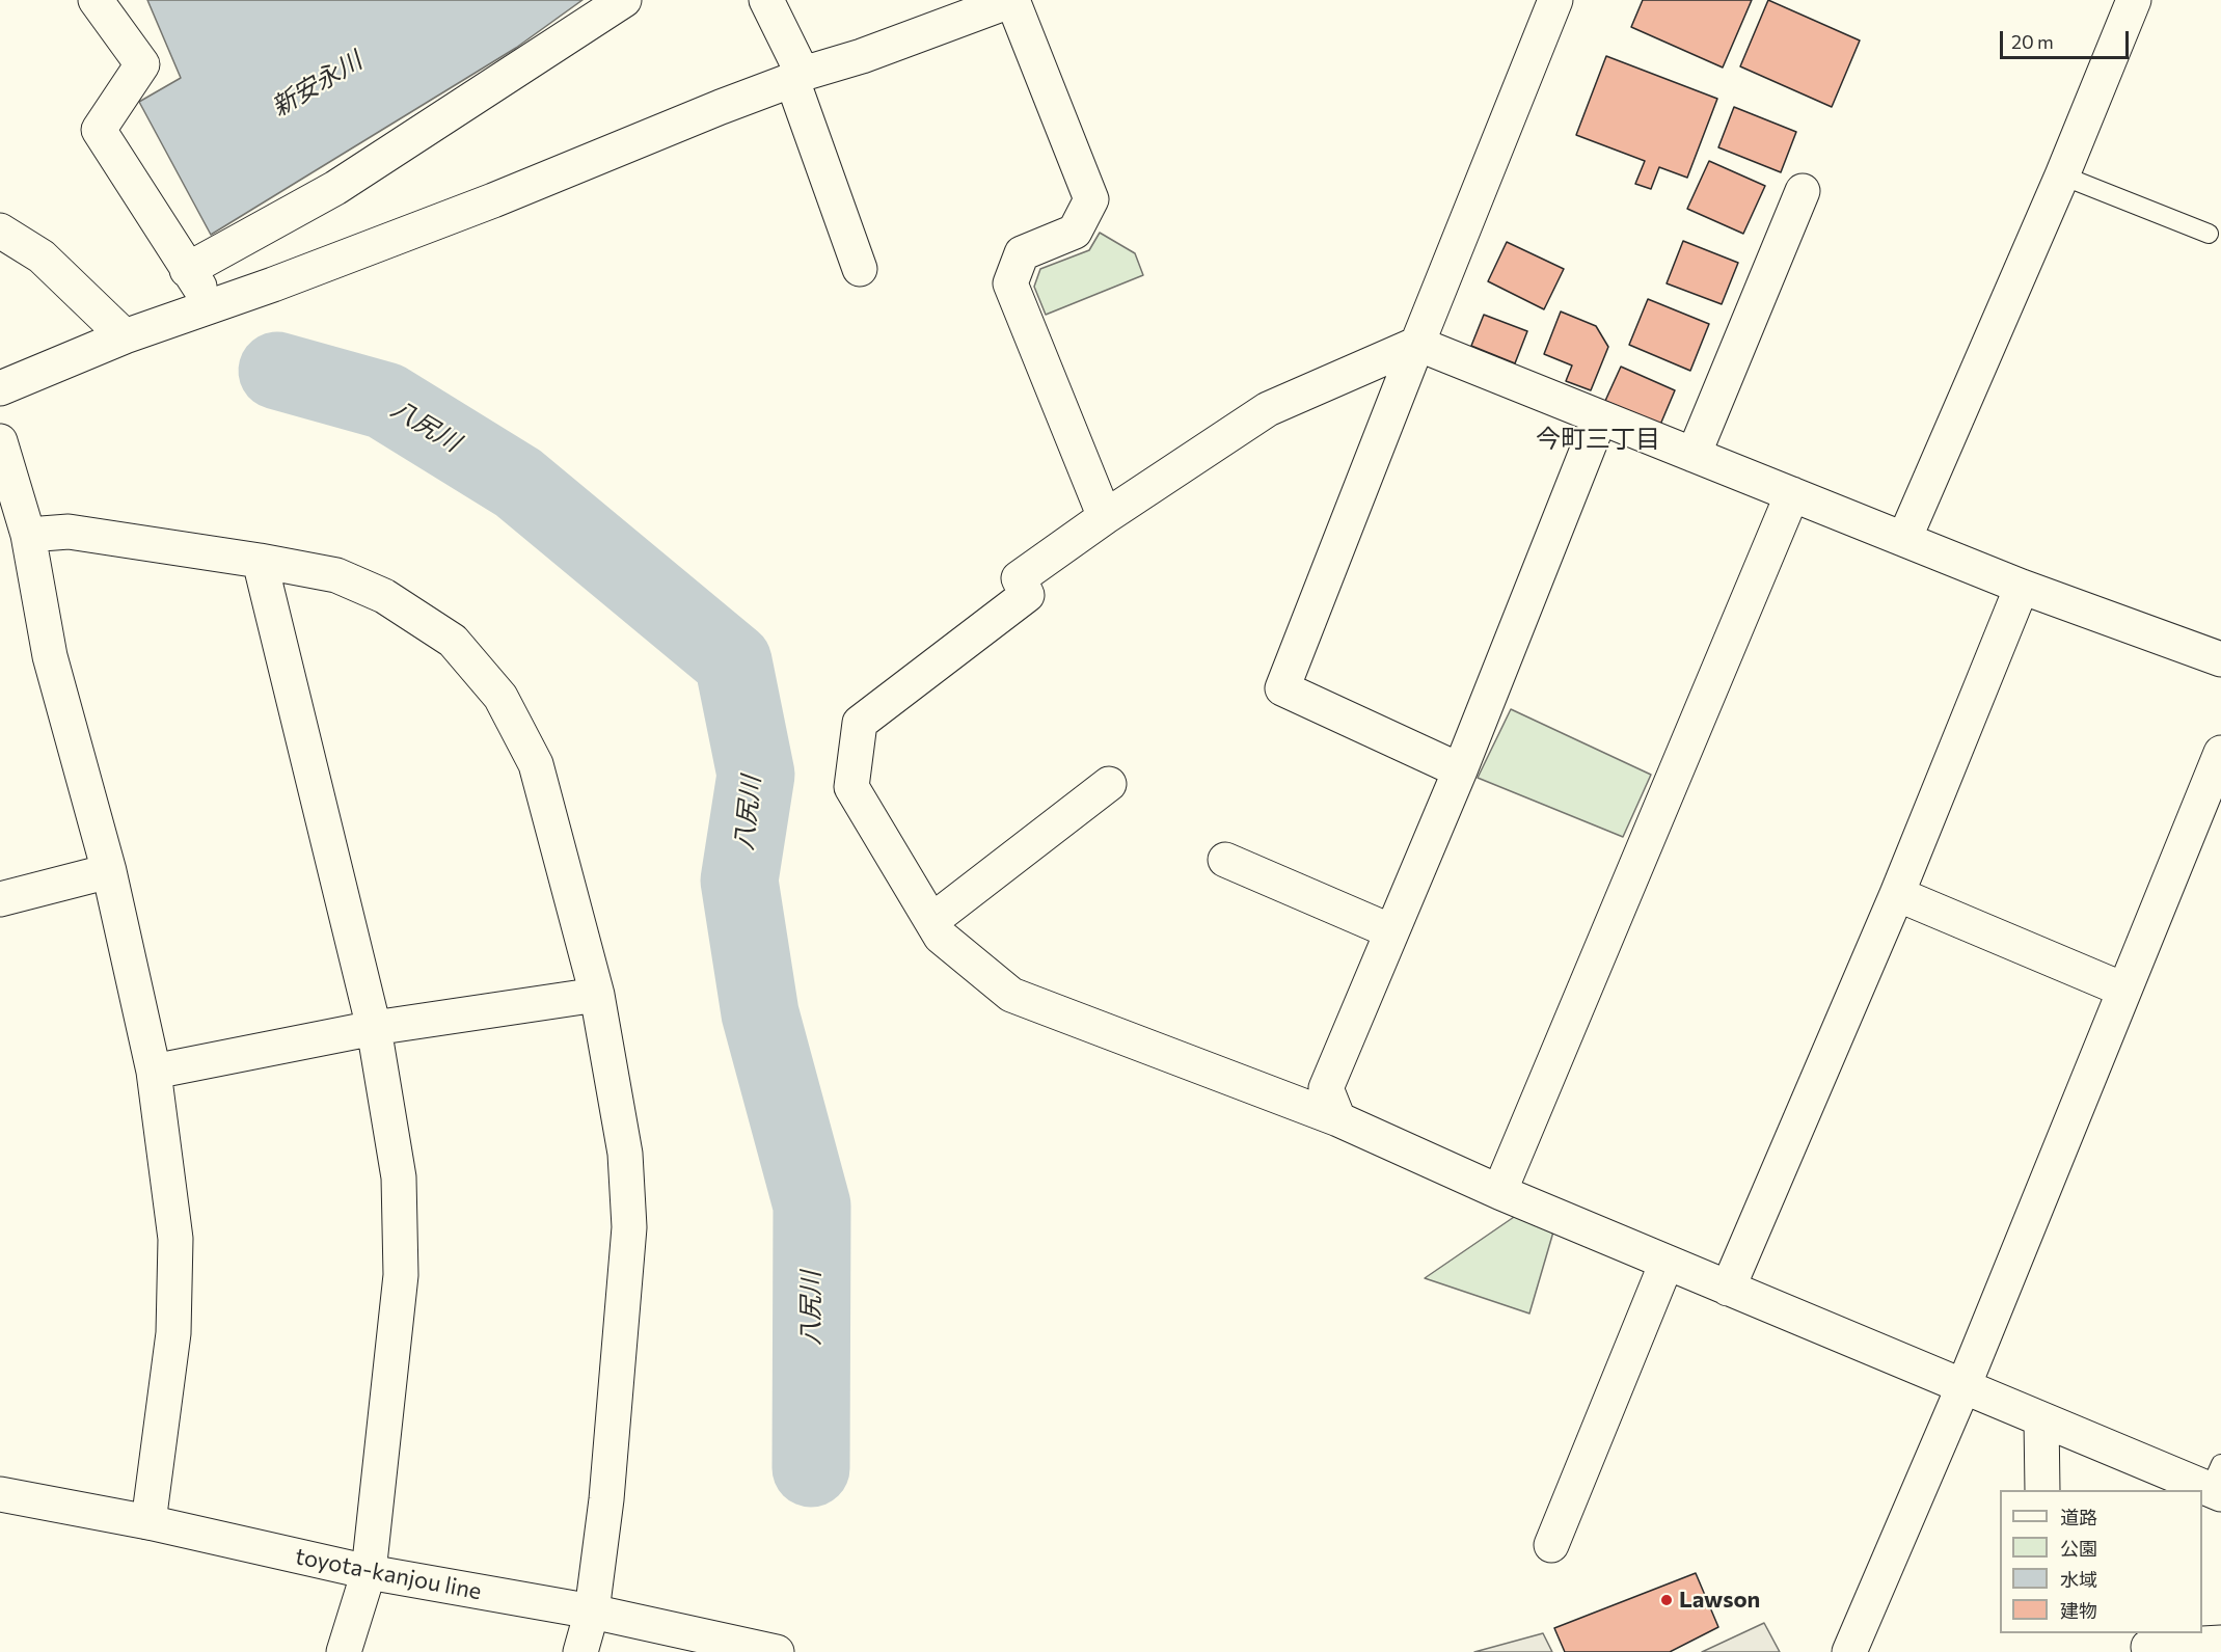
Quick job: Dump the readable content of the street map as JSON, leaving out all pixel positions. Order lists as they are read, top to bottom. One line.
{"streets":{"street":["toyota-kanjou line"]},"districts":["今町三丁目"],"water":["新安永川","八尻川"],"places":["Lawson"],"legend":["道路","公園","水域","建物"],"scale_bar":"20 m"}
